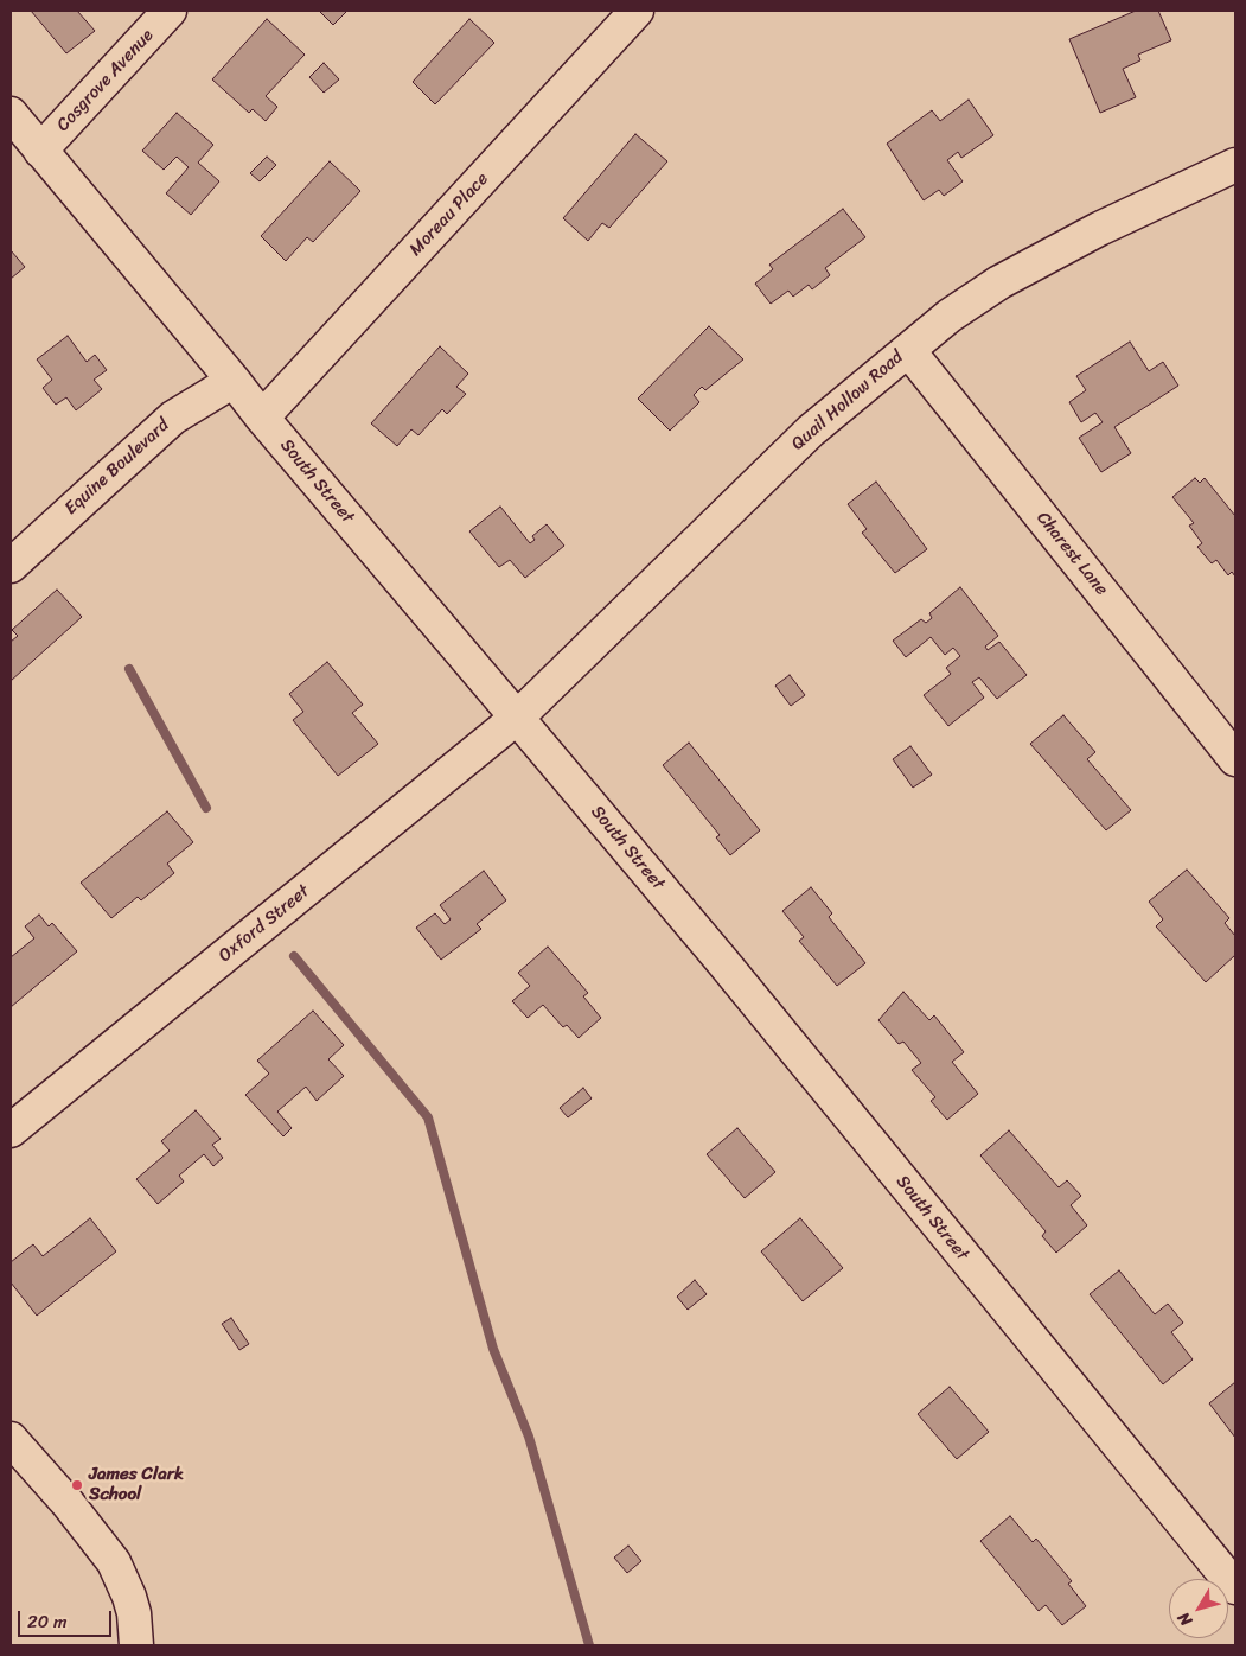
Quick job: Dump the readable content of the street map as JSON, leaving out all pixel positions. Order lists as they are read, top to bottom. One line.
{"streets":{"street":["Cosgrove Avenue","Moreau Place","Quail Hollow Road","Equine Boulevard","South Street","Charest Lane","Oxford Street"]},"crossings":[["Cosgrove Avenue","South Street"],["Moreau Place","South Street"],["Quail Hollow Road","South Street"],["Quail Hollow Road","Charest Lane"],["Quail Hollow Road","Oxford Street"],["Equine Boulevard","South Street"],["South Street","Oxford Street"]],"places":["James Clark School"],"scale_bar":"20 m","north":"bottom left"}
